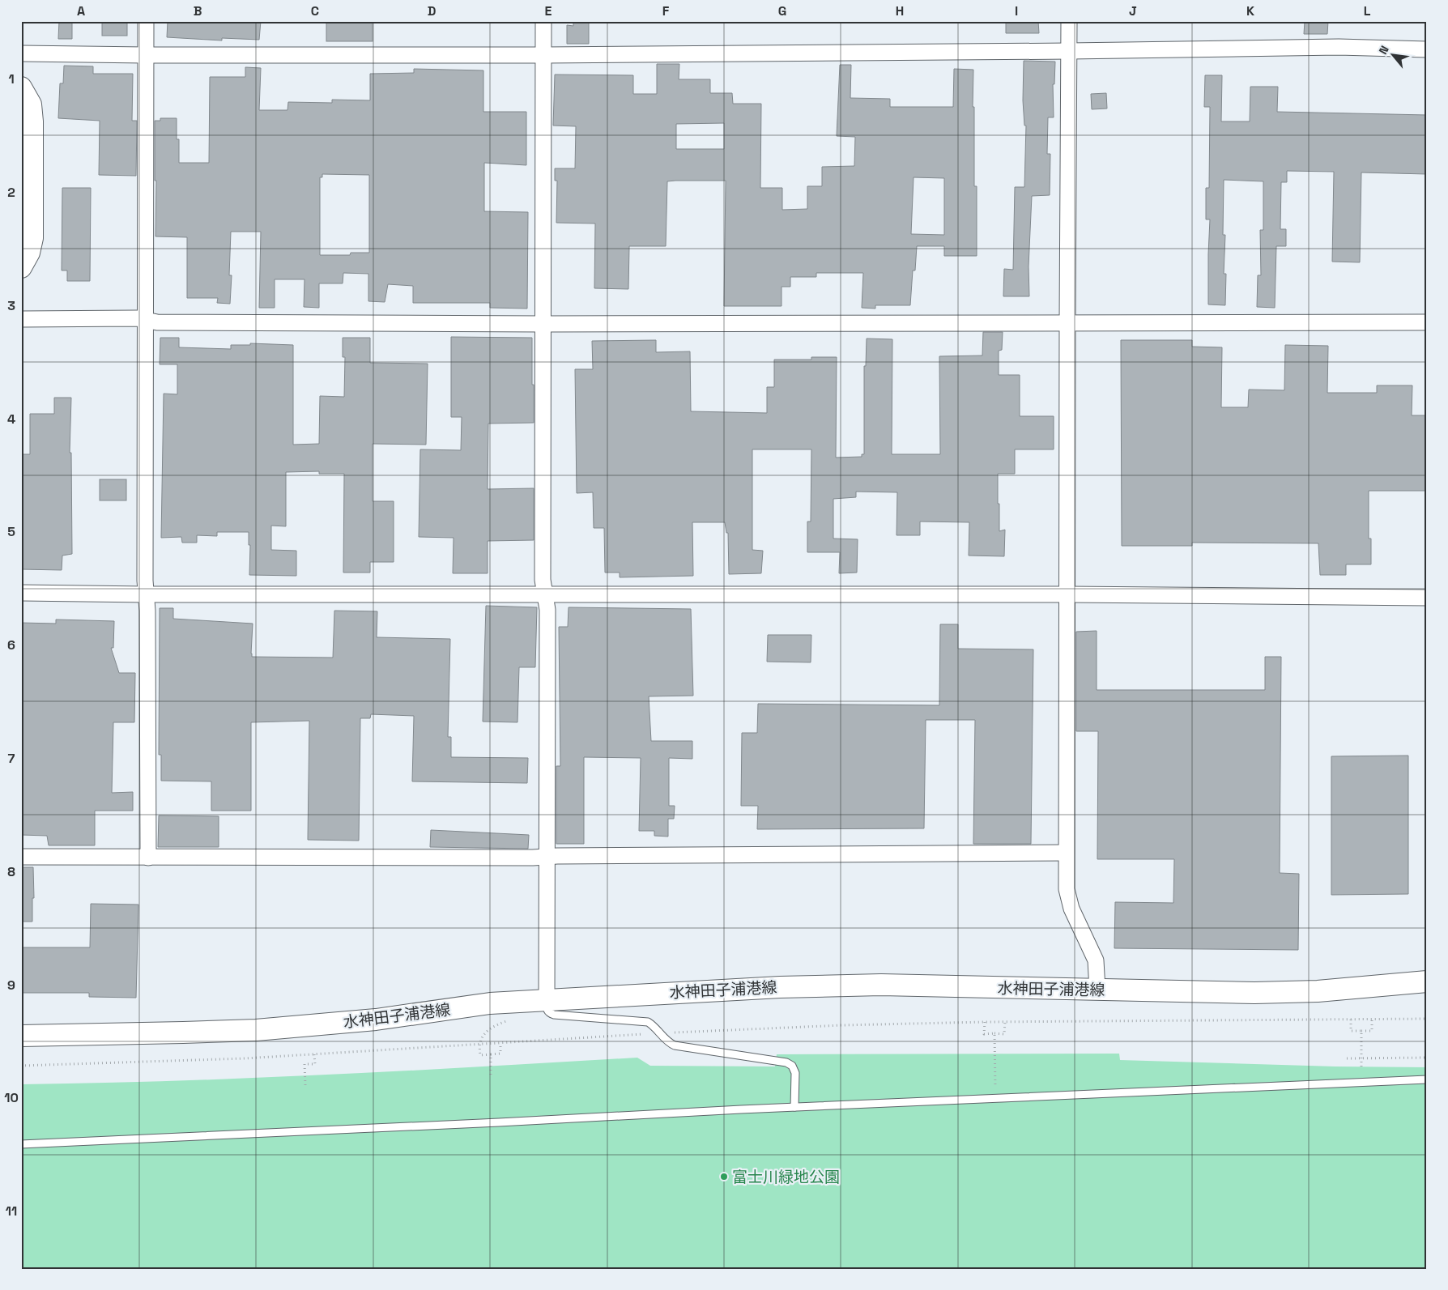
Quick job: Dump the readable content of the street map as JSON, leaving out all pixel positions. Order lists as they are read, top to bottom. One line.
{"streets":{"main road":["水神田子浦港線"]},"places":["富士川緑地公園"],"north":"top left","grid":{"columns":["A","B","C","D","E","F","G","H","I","J","K","L"],"rows":["1","2","3","4","5","6","7","8","9","10","11"]}}
